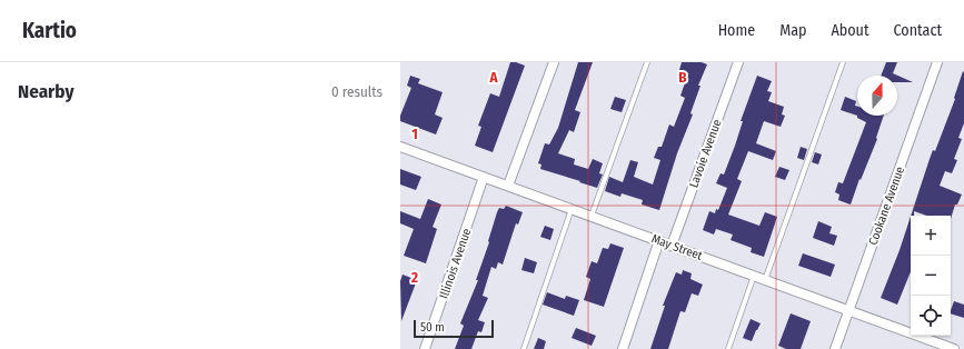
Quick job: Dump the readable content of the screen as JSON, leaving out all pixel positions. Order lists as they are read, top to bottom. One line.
{"streets":{"street":["Lavoie Avenue","Cookane Avenue","May Street","Illinois Avenue"]},"crossings":[["Lavoie Avenue","May Street"],["Cookane Avenue","May Street"],["May Street","Illinois Avenue"]],"scale_bar":"50 m","north":"top","page":{"header":"Kartio","nav":["Home","Map","About","Contact"],"heading":["Nearby","0 results"],"map_buttons":["+","−"],"scale":"50 m"},"grid":{"columns":["A","B"],"rows":["1","2"]}}
